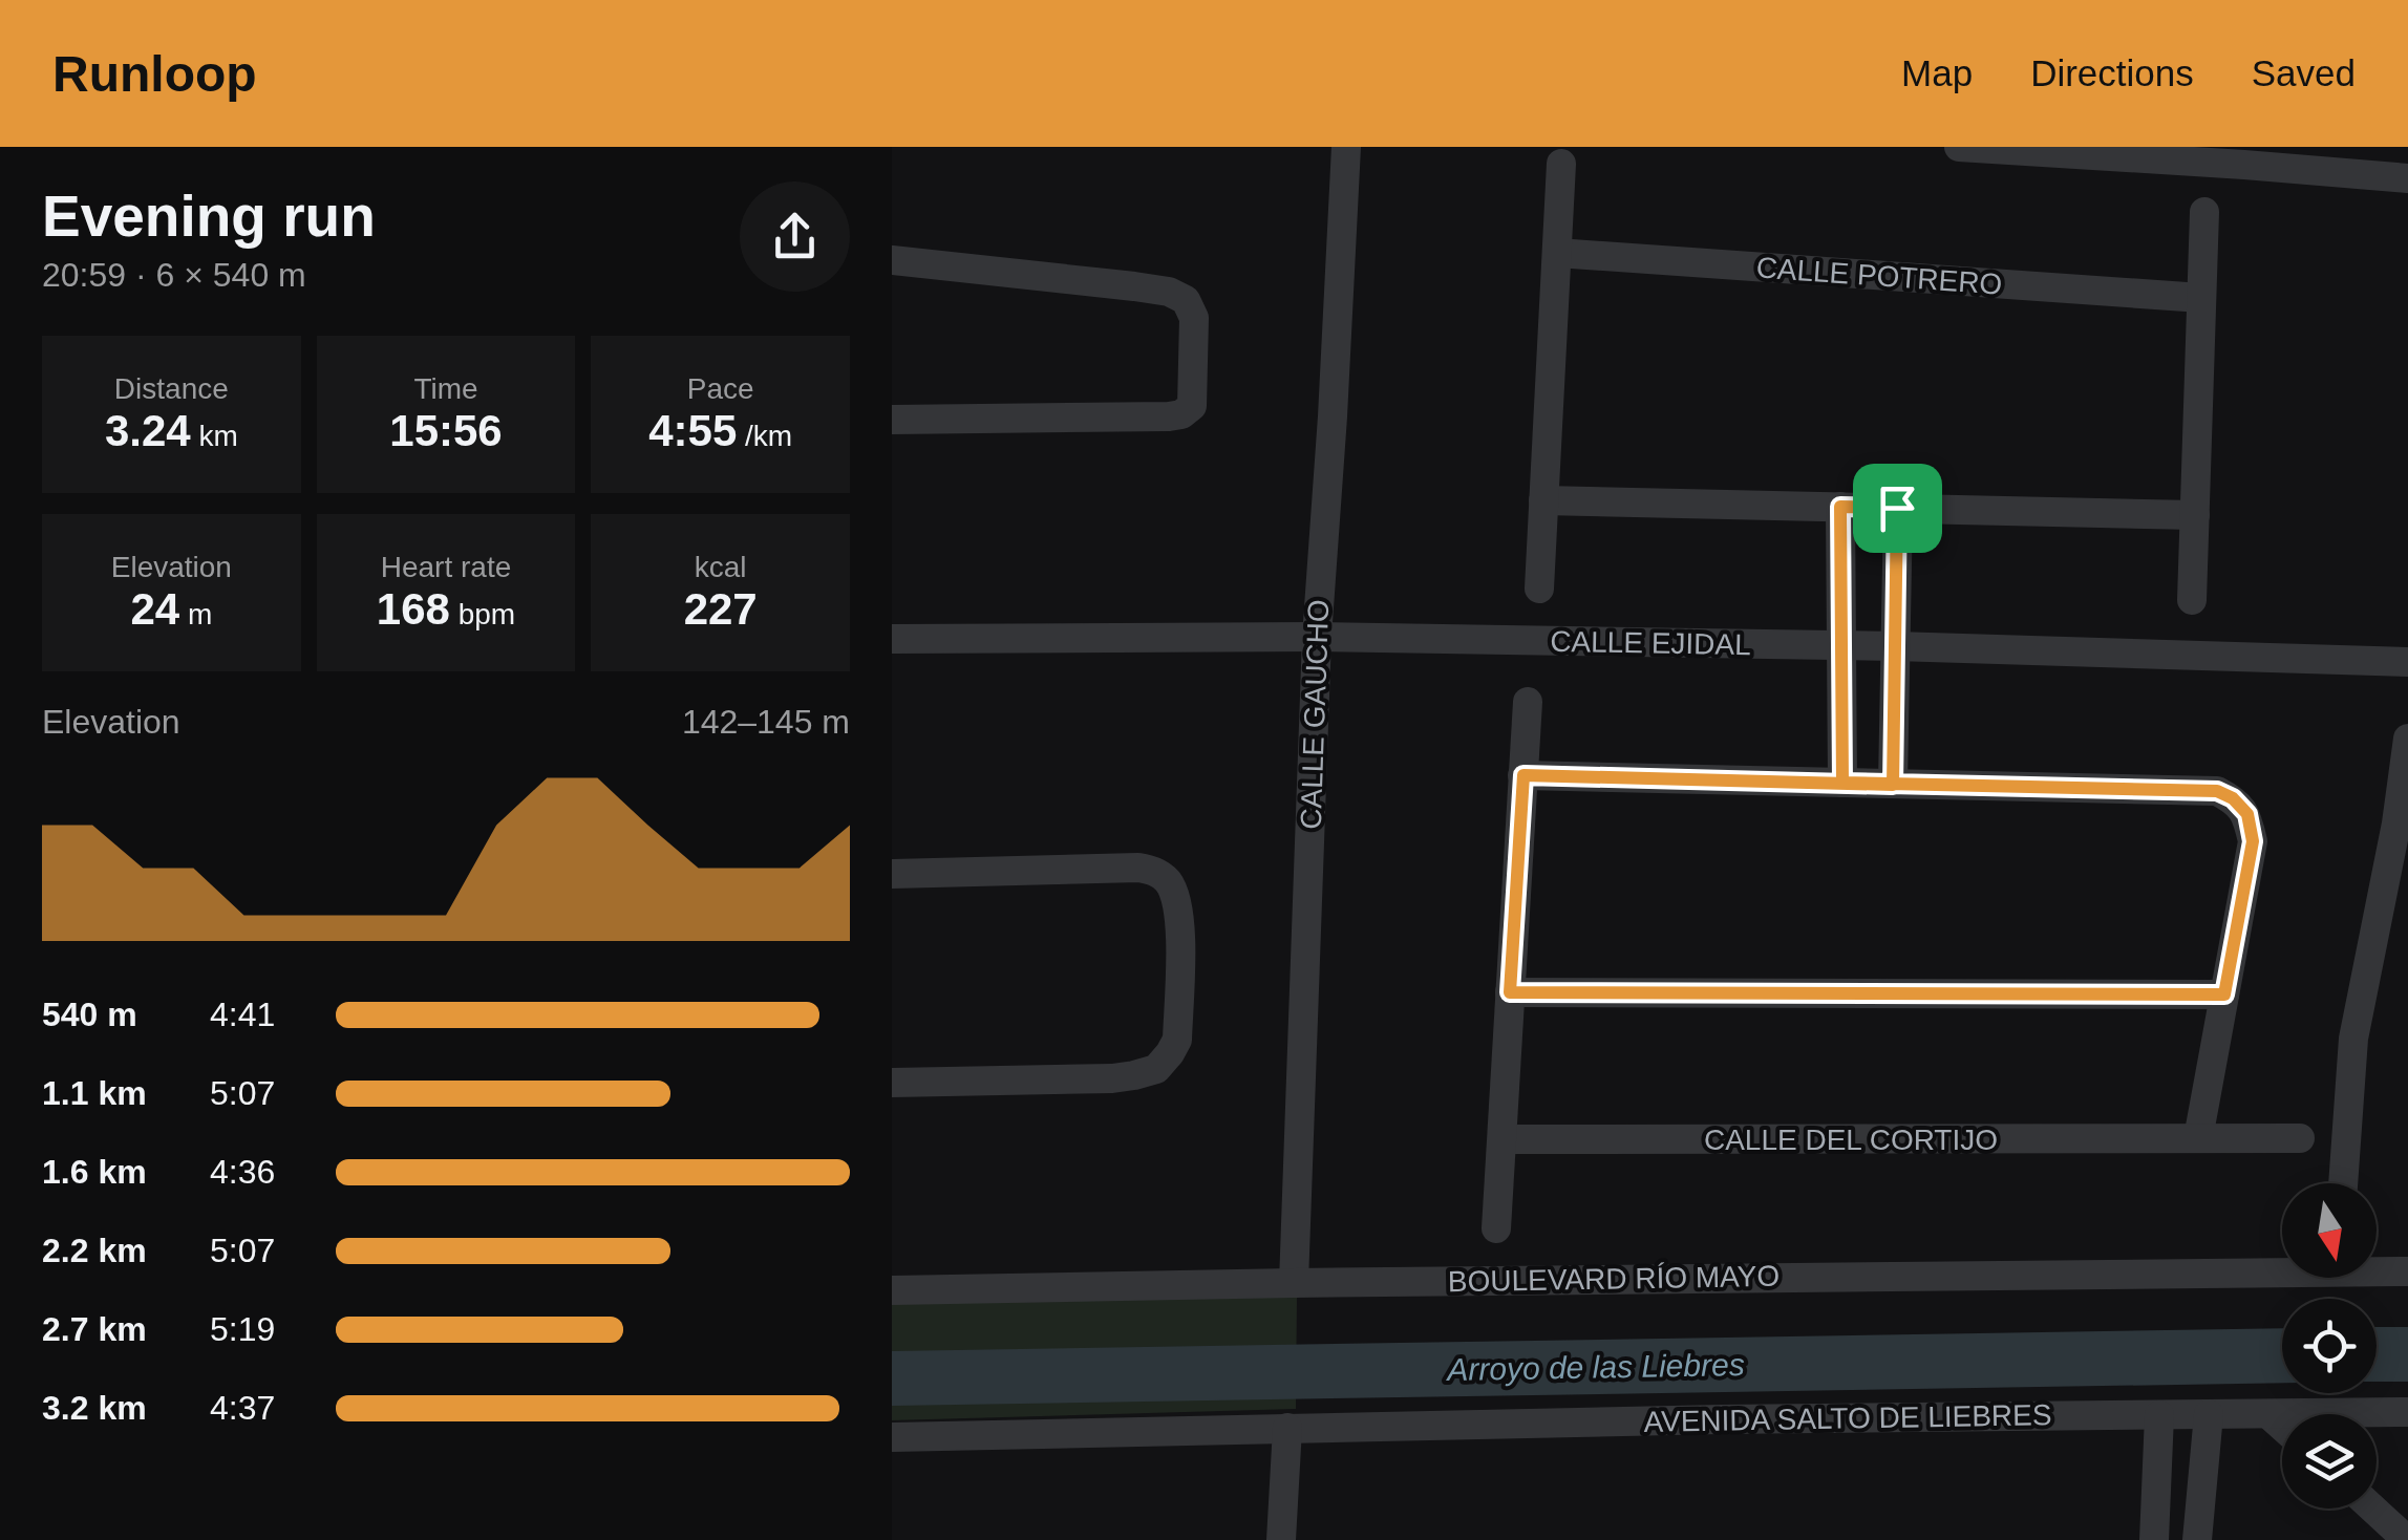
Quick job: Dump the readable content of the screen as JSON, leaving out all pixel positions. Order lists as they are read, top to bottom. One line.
{"streets":{"street":["CALLE POTRERO","CALLE EJIDAL","CALLE GAUCHO","CALLE DEL CORTIJO","BOULEVARD RÍO MAYO","AVENIDA SALTO DE LIEBRES"]},"crossings":[["CALLE EJIDAL","CALLE GAUCHO"],["CALLE GAUCHO","BOULEVARD RÍO MAYO"]],"water":["Arroyo de las Liebres"],"north":"bottom","page":{"header":"Runloop","nav":["Map","Directions","Saved"],"heading":["Evening run","20:59 · 6 × 540 m"],"stats":[["Distance","3.24 km"],["Time","15:56"],["Pace","4:55 /km"],["Elevation","24 m"],["Heart rate","168 bpm"],["kcal","227"]],"chart":["Elevation","142–145 m"],"list":[{"name":"540 m","note":"4:41"},{"name":"1.1 km","note":"5:07"},{"name":"1.6 km","note":"4:36"},{"name":"2.2 km","note":"5:07"},{"name":"2.7 km","note":"5:19"},{"name":"3.2 km","note":"4:37"}]}}
